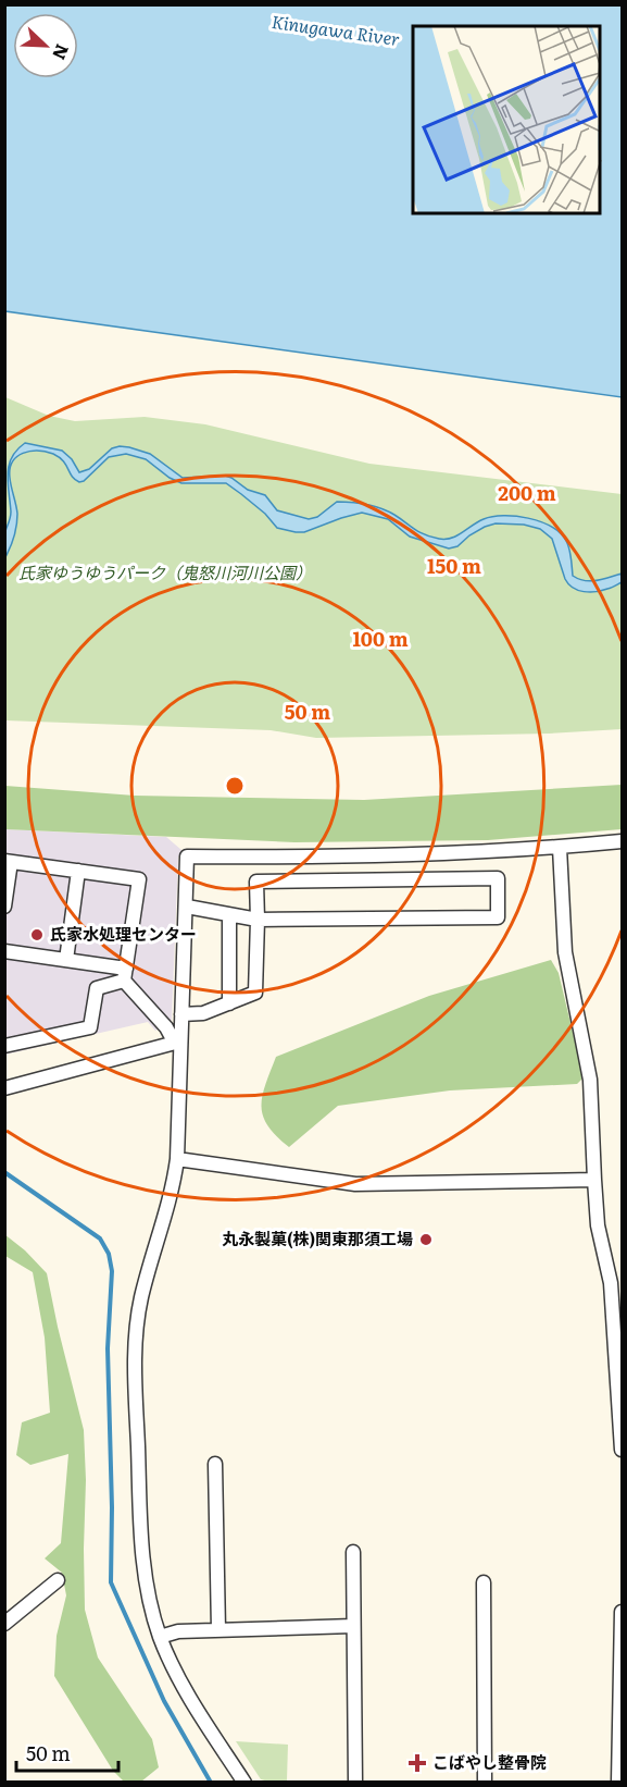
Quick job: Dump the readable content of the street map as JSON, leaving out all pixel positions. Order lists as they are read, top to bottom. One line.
{"water":["Kinugawa River"],"parks":["氏家ゆうゆうパーク（鬼怒川河川公園）"],"places":{"other":["氏家水処理センター","丸永製菓(株)関東那須工場"],"health":["こばやし整骨院"]},"scale_bar":"50 m","north":"bottom right","rings":["200 m","150 m","100 m","50 m"]}
